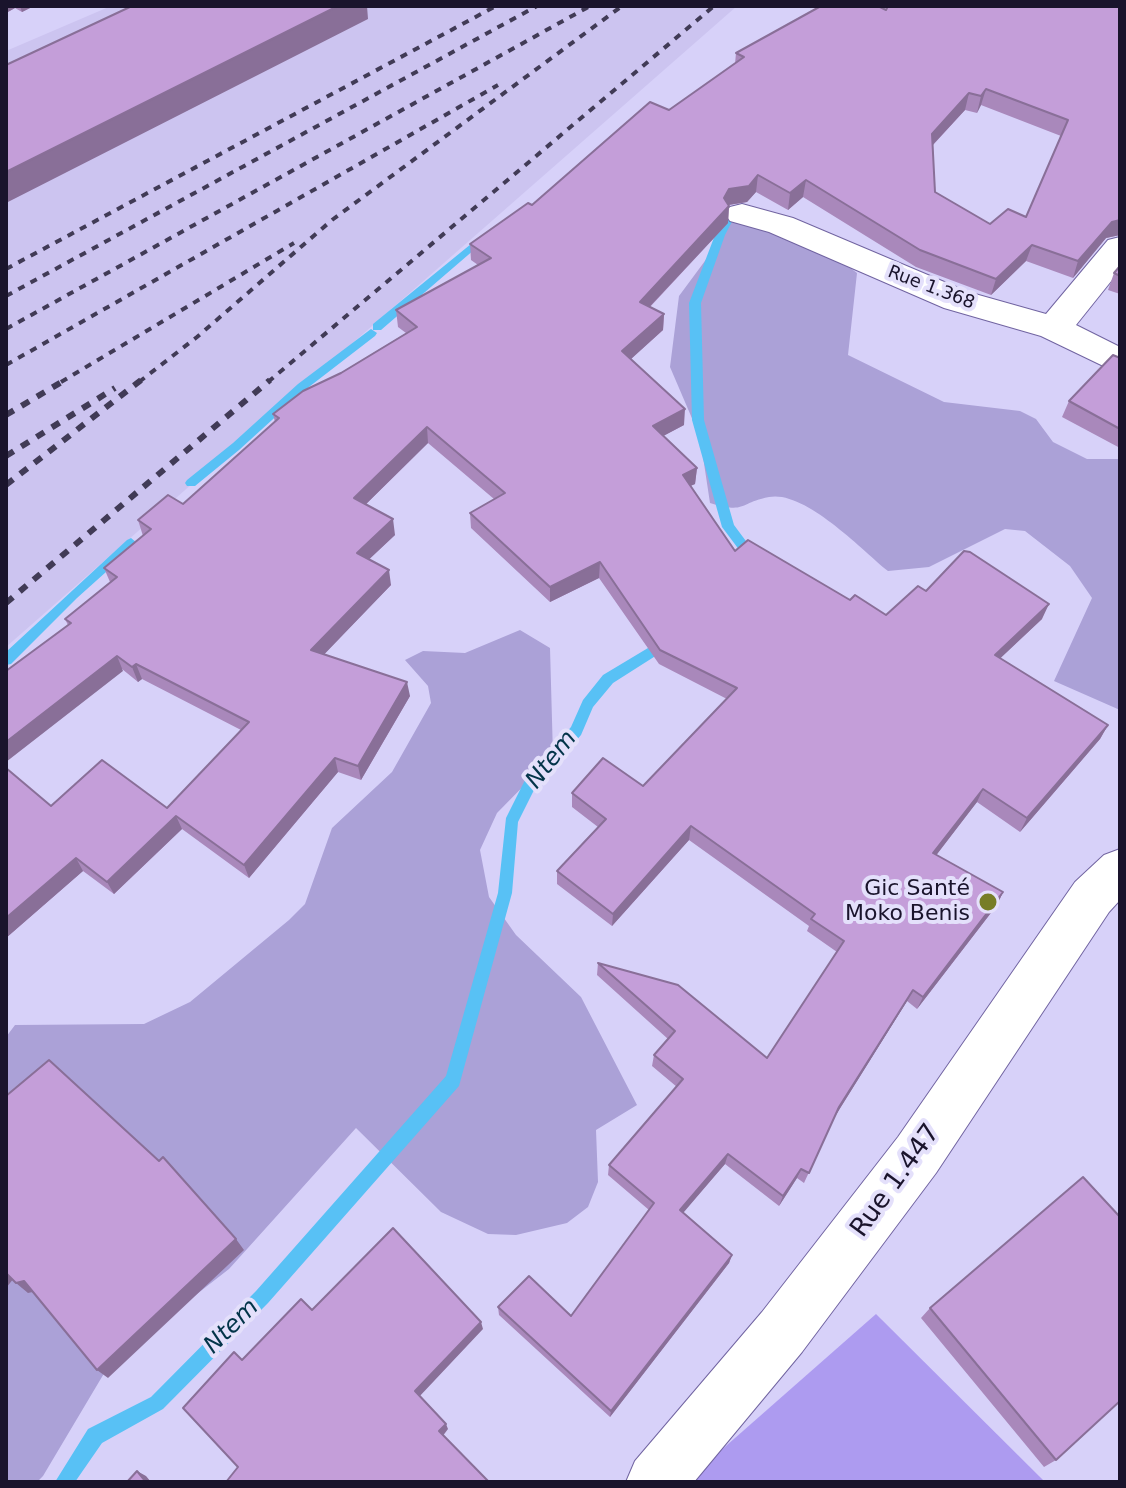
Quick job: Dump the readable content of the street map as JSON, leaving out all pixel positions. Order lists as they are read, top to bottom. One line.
{"streets":{"street":["Rue 1.368","Rue 1.447"]},"water":["Ntem"],"places":["Gic Santé Moko Benis"]}
